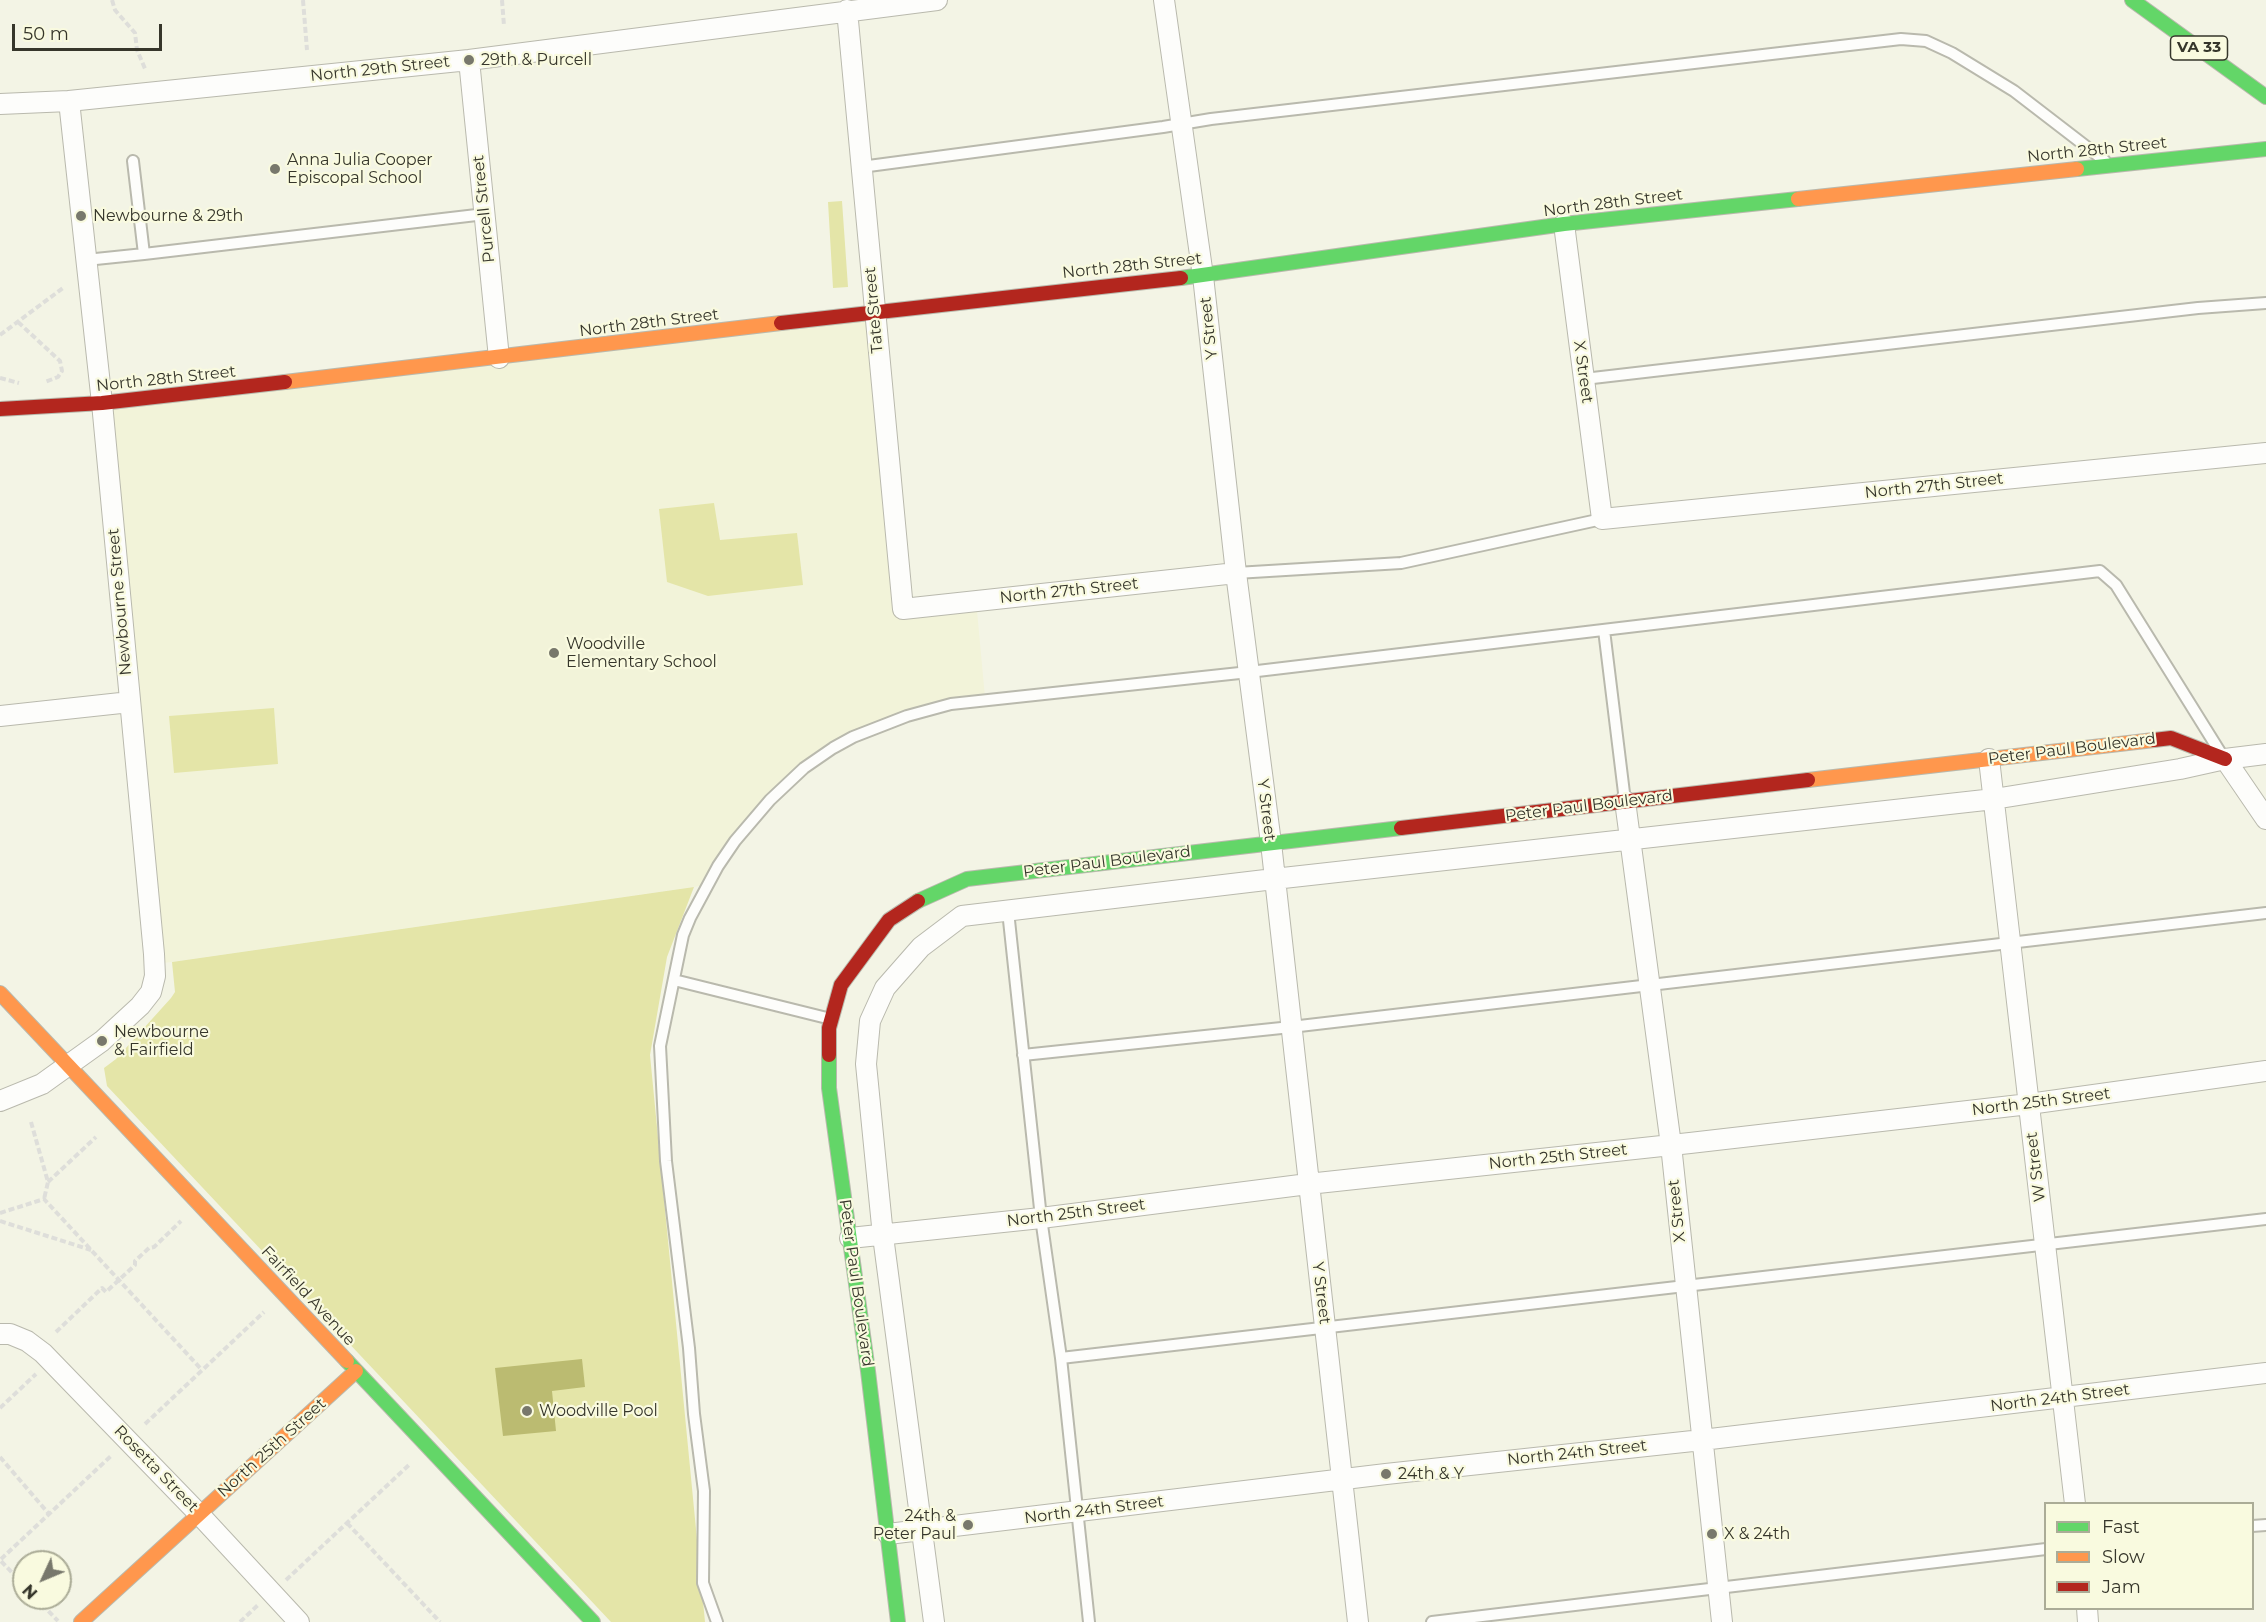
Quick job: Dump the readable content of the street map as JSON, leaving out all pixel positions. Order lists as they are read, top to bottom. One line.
{"streets":{"street":["VA 33","North 29th Street","North 28th Street","Purcell Street","Tate Street","Y Street","X Street","North 27th Street","Newbourne Street","Peter Paul Boulevard","North 25th Street","W Street","Fairfield Avenue","North 24th Street","Rosetta Street"]},"crossings":[["North 29th Street","Purcell Street"],["North 29th Street","Tate Street"],["North 29th Street","Newbourne Street"],["North 28th Street","Purcell Street"],["North 28th Street","Tate Street"],["North 28th Street","Y Street"],["North 28th Street","X Street"],["North 28th Street","Newbourne Street"],["Tate Street","North 27th Street"],["Y Street","North 27th Street"],["Y Street","Peter Paul Boulevard"],["Y Street","North 25th Street"],["Y Street","North 24th Street"],["X Street","North 27th Street"],["X Street","Peter Paul Boulevard"],["X Street","North 25th Street"],["X Street","North 24th Street"],["Newbourne Street","Fairfield Avenue"],["Peter Paul Boulevard","North 25th Street"],["Peter Paul Boulevard","W Street"],["Peter Paul Boulevard","North 24th Street"],["North 25th Street","W Street"],["North 25th Street","Fairfield Avenue"],["North 25th Street","Rosetta Street"],["W Street","North 24th Street"]],"places":["29th & Purcell","Anna Julia Cooper Episcopal School","Newbourne & 29th","Woodville Elementary School","Newbourne & Fairfield","Woodville Pool","24th & Y","24th & Peter Paul","X & 24th"],"legend":["Fast","Slow","Jam"],"scale_bar":"50 m","north":"bottom left"}
